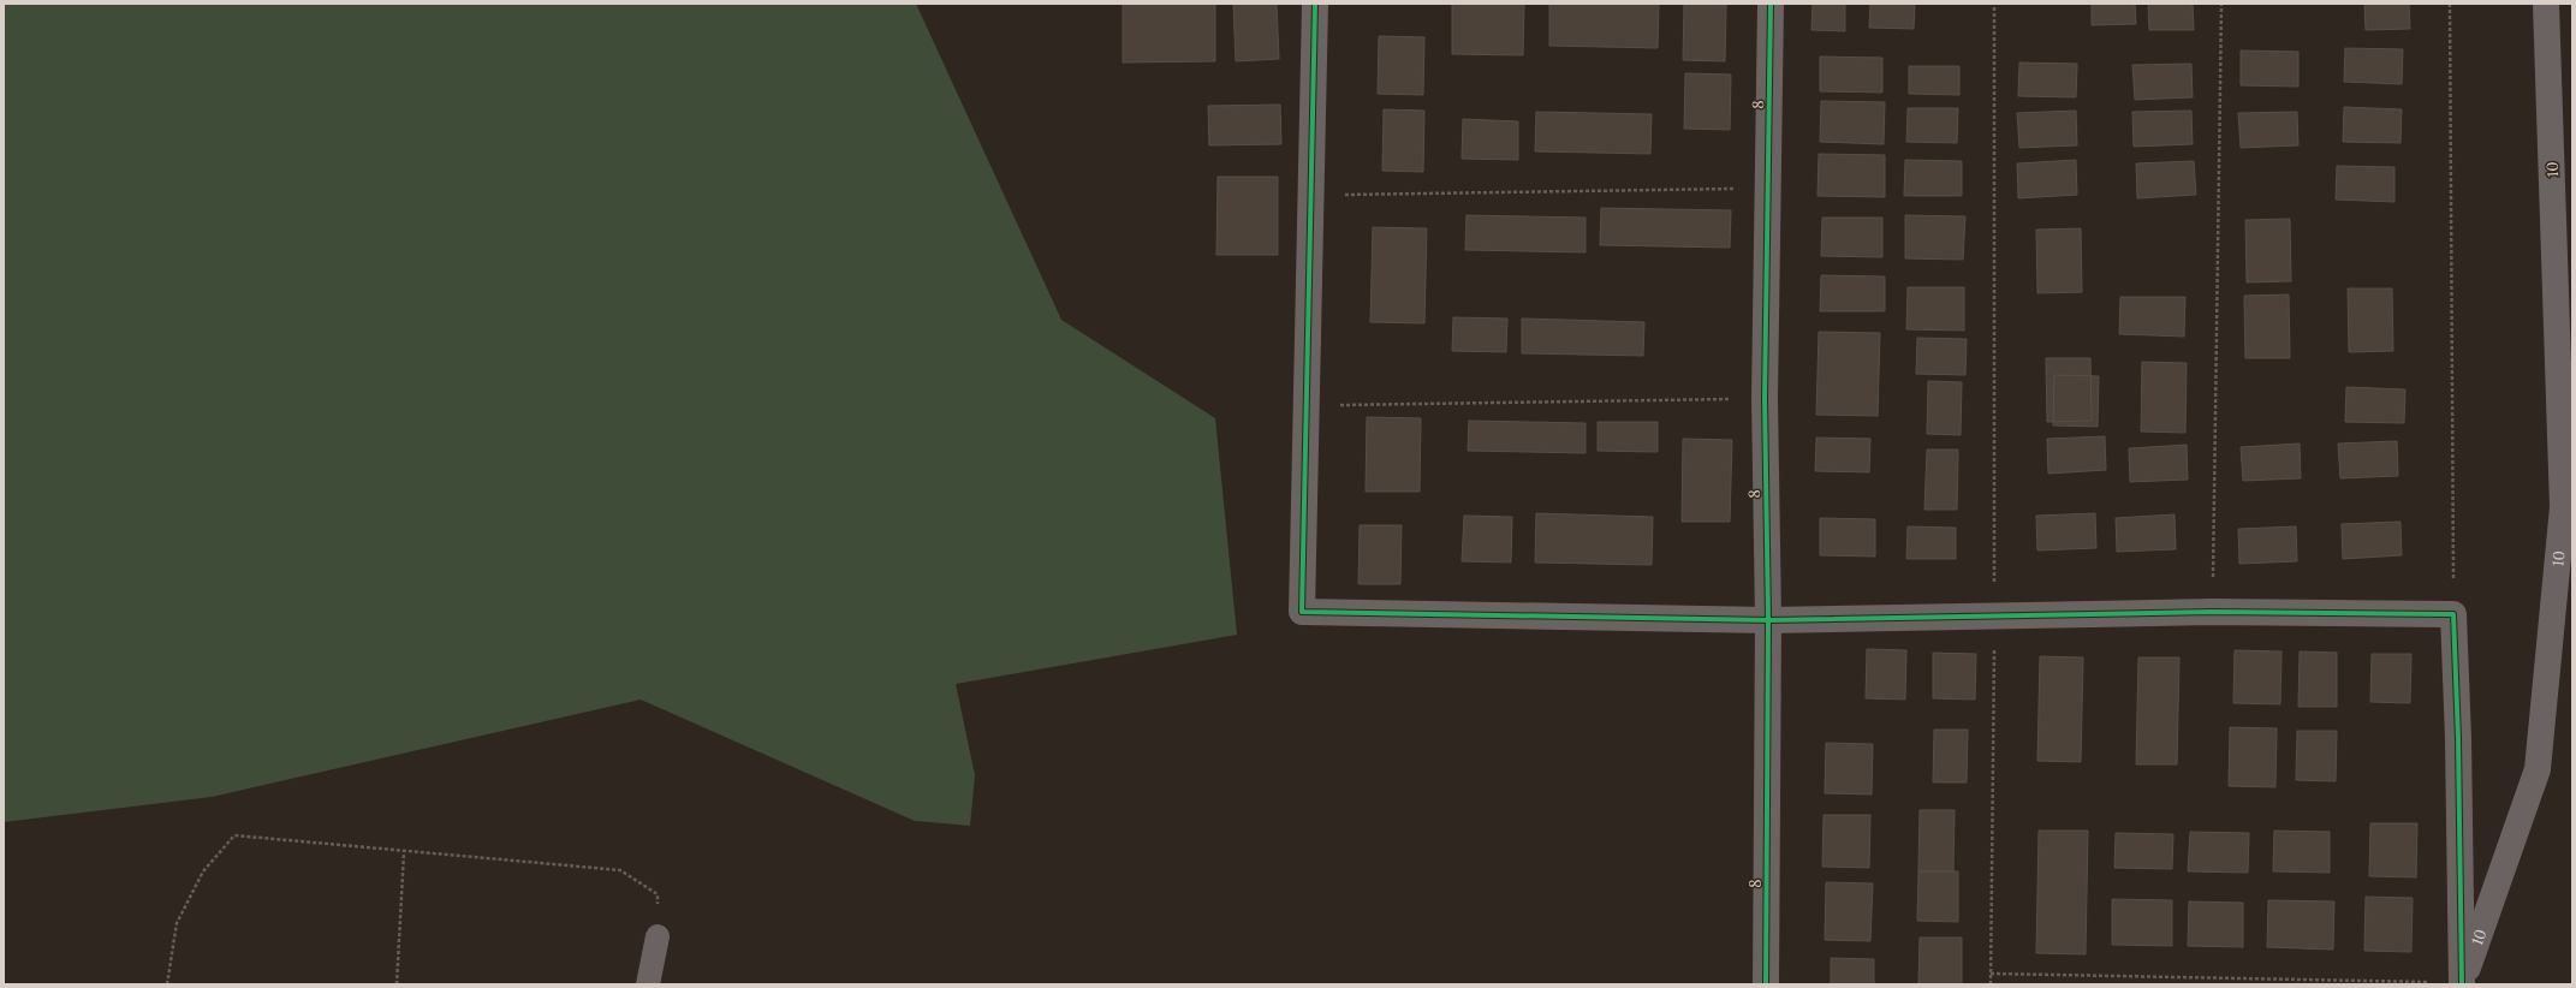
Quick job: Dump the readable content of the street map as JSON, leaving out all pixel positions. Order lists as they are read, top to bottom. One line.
{"streets":{"street":["8","10"]}}
